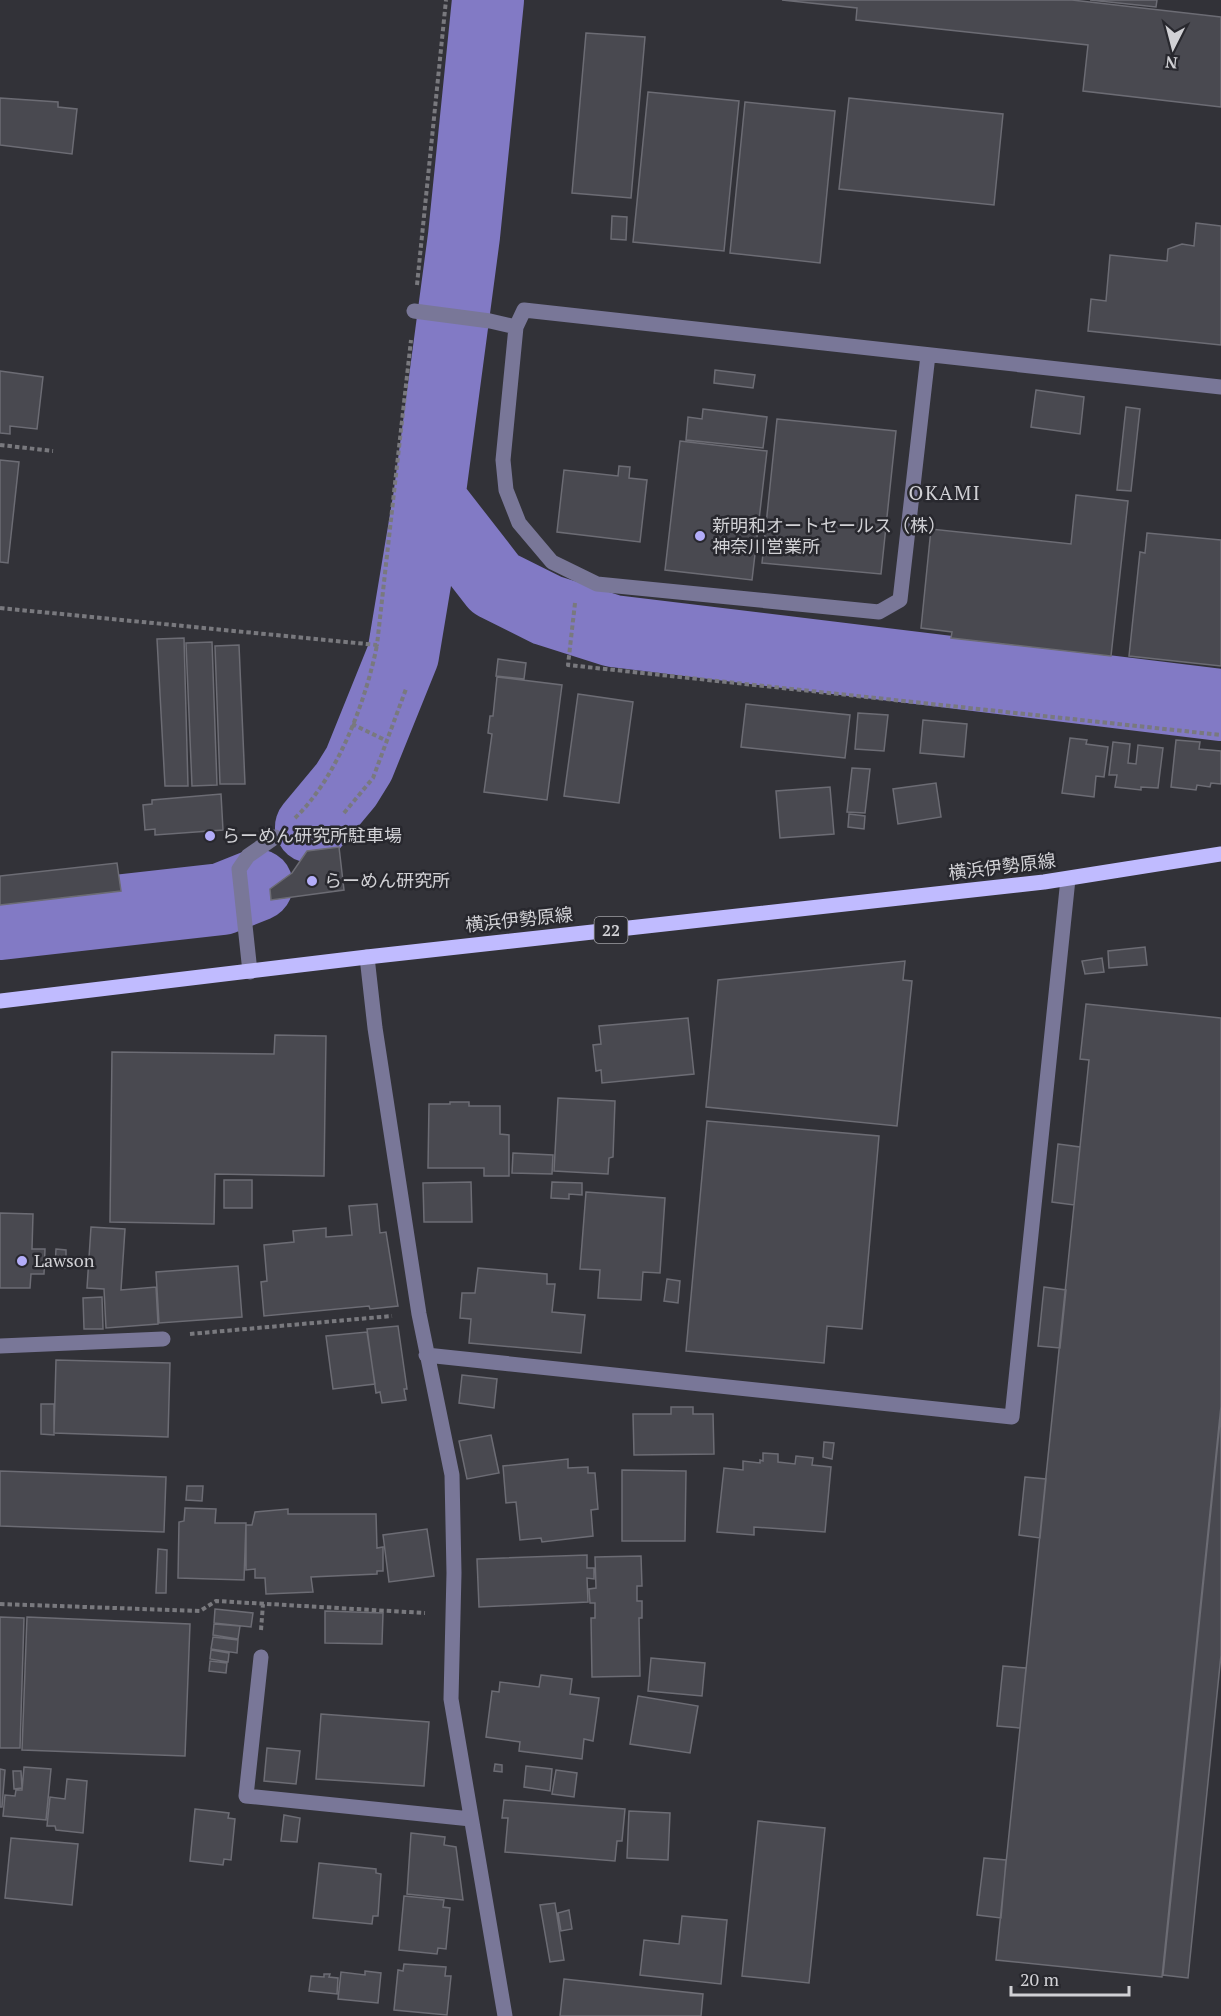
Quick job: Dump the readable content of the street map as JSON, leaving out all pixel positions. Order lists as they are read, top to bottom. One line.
{"streets":{"main road":["横浜伊勢原線","22"]},"districts":["OKAMI"],"places":["新明和オートセールス（株） 神奈川営業所","らーめん研究所駐車場","らーめん研究所","Lawson"],"scale_bar":"20 m","north":"bottom"}
